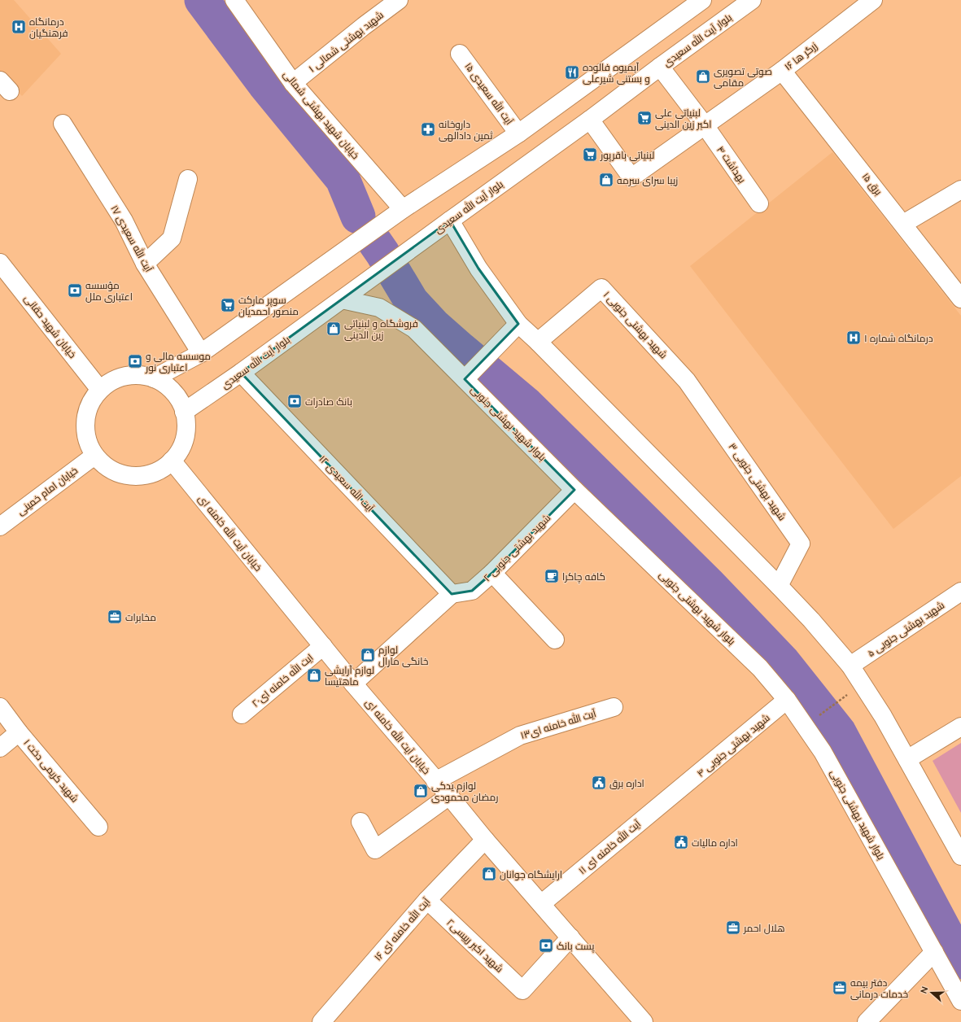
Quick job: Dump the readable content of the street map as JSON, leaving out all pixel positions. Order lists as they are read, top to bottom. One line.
{"streets":{"street":["بلوار آیت الله سعیدی","شهید بهشتی شمالی ۱","زرگر ها ۱۶","آیت الله سعیدی ۱۵","خیابان شهید بهشتی شمالی","بهداشت ۴","برق ۱۵","آیت الله سعیدی ۱۷","شهید بهشتی جنوبی ۱","خیابان شهید حقانی","بلوار شهید بهشتی جنوبی","شهید بهشتی جنوبی ۳","آیت الله سعیدی ۱۲","خیابان امام خمینی","خیابان آیت الله خامنه ای","شهید بهشتی جنوبی ۲","شهید بهشتی جنوبی ۵","ایت الله خامنه ای۲۰","آیت الله خامنه ای۱۳","شهید بهشتی جنوبی ۴","شهید کریمی دخت ۱","آیت الله خامنه ای ۱۱","آیت الله خامنه ای ۱۶","شهید اکبر رییسی۲"]},"crossings":[["بلوار آیت الله سعیدی","زرگر ها ۱۶"],["بلوار آیت الله سعیدی","بهداشت ۴"],["بلوار آیت الله سعیدی","خیابان شهید حقانی"],["بلوار آیت الله سعیدی","بلوار شهید بهشتی جنوبی"],["بلوار آیت الله سعیدی","آیت الله سعیدی ۱۲"],["بلوار آیت الله سعیدی","خیابان امام خمینی"],["بلوار آیت الله سعیدی","خیابان آیت الله خامنه ای"],["شهید بهشتی شمالی ۱","خیابان شهید بهشتی شمالی"],["زرگر ها ۱۶","بهداشت ۴"],["زرگر ها ۱۶","برق ۱۵"],["شهید بهشتی جنوبی ۱","شهید بهشتی جنوبی ۳"],["خیابان شهید حقانی","خیابان امام خمینی"],["خیابان شهید حقانی","خیابان آیت الله خامنه ای"],["بلوار شهید بهشتی جنوبی","شهید بهشتی جنوبی ۲"],["بلوار شهید بهشتی جنوبی","شهید بهشتی جنوبی ۴"],["آیت الله سعیدی ۱۲","شهید بهشتی جنوبی ۲"],["خیابان امام خمینی","خیابان آیت الله خامنه ای"],["خیابان آیت الله خامنه ای","ایت الله خامنه ای۲۰"],["خیابان آیت الله خامنه ای","آیت الله خامنه ای۱۳"],["خیابان آیت الله خامنه ای","آیت الله خامنه ای ۱۱"],["خیابان آیت الله خامنه ای","آیت الله خامنه ای ۱۶"],["خیابان آیت الله خامنه ای","شهید اکبر رییسی۲"],["شهید بهشتی جنوبی ۴","آیت الله خامنه ای ۱۱"],["آیت الله خامنه ای ۱۶","شهید اکبر رییسی۲"]],"places":{"hospital":["درمانگاه فرهنگیان","درمانگاه شماره ۱"],"restaurant":["آبمیوه فالوده و بستنی شیرعلی"],"shop":["صوتی تصویری مقامی","زیبا سرای سرمه","فروشگاه و لبنیاتی زین الدینی","لوازم خانگی مارال","لوازم آرایشی ماهتیسا","لوازم یدکی رمضان محمودی","ارایشگاه جوانان"],"supermarket":["لبنیاتی علی اکبر زین الدینی","لبنیاتی باقرپور","سوپر مارکت منصور احمدیان"],"pharmacy":["داروخانه ثمین دادالهی"],"bank":["مؤسسه اعتباری ملل","موسسه مالی و اعتباری نور","بانک صادرات","پست بانک"],"cafe":["کافه چاکرا"],"office":["مخابرات","هلال احمر","دفتر بیمه خدمات درمانی"],"public building":["اداره برق","اداره مالیات"]},"north":"left"}
